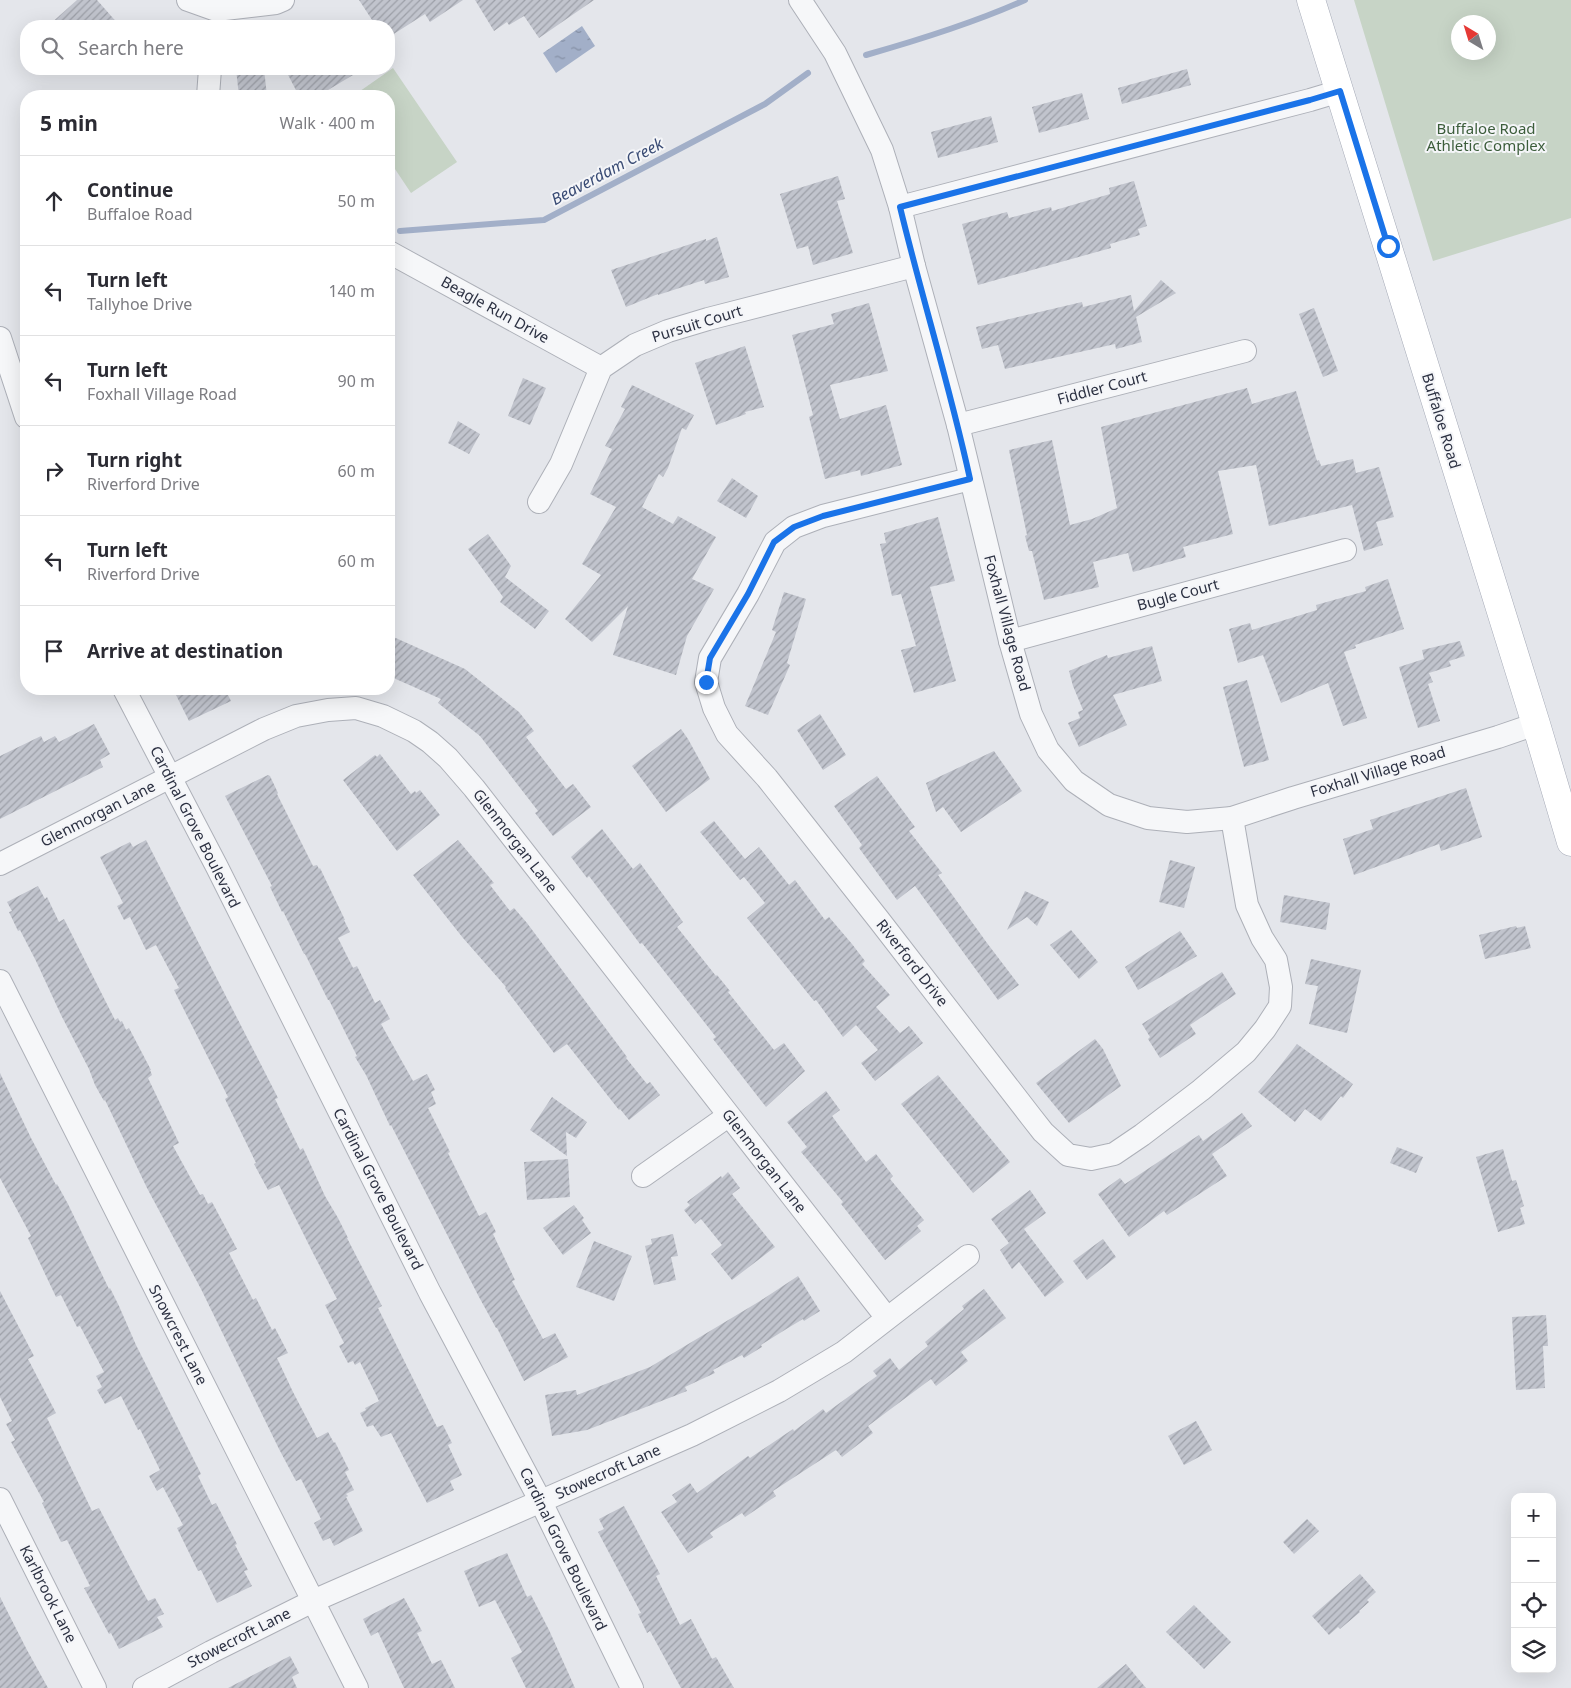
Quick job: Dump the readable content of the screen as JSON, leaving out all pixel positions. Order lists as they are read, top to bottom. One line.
{"streets":{"main road":["Buffaloe Road"],"street":["Beagle Run Drive","Pursuit Court","Fiddler Court","Bugle Court","Foxhall Village Road","Glenmorgan Lane","Cardinal Grove Boulevard","Riverford Drive","Snowcrest Lane","Stowecroft Lane","Karlbrook Lane"]},"crossings":[["Beagle Run Drive","Pursuit Court"],["Pursuit Court","Foxhall Village Road"],["Fiddler Court","Foxhall Village Road"],["Buffaloe Road","Foxhall Village Road"],["Bugle Court","Foxhall Village Road"],["Foxhall Village Road","Riverford Drive"],["Glenmorgan Lane","Cardinal Grove Boulevard"],["Glenmorgan Lane","Stowecroft Lane"],["Cardinal Grove Boulevard","Stowecroft Lane"],["Snowcrest Lane","Stowecroft Lane"]],"water":["Beaverdam Creek"],"parks":["Buffaloe Road Athletic Complex"],"north":"top left","page":{"search":"Search here","heading":["5 min","Walk · 400 m"],"list":[["Continue","Buffaloe Road","50 m"],["Turn left","Tallyhoe Drive","140 m"],["Turn left","Foxhall Village Road","90 m"],["Turn right","Riverford Drive","60 m"],["Turn left","Riverford Drive","60 m"],"Arrive at destination"],"map_buttons":["+","−"]}}
